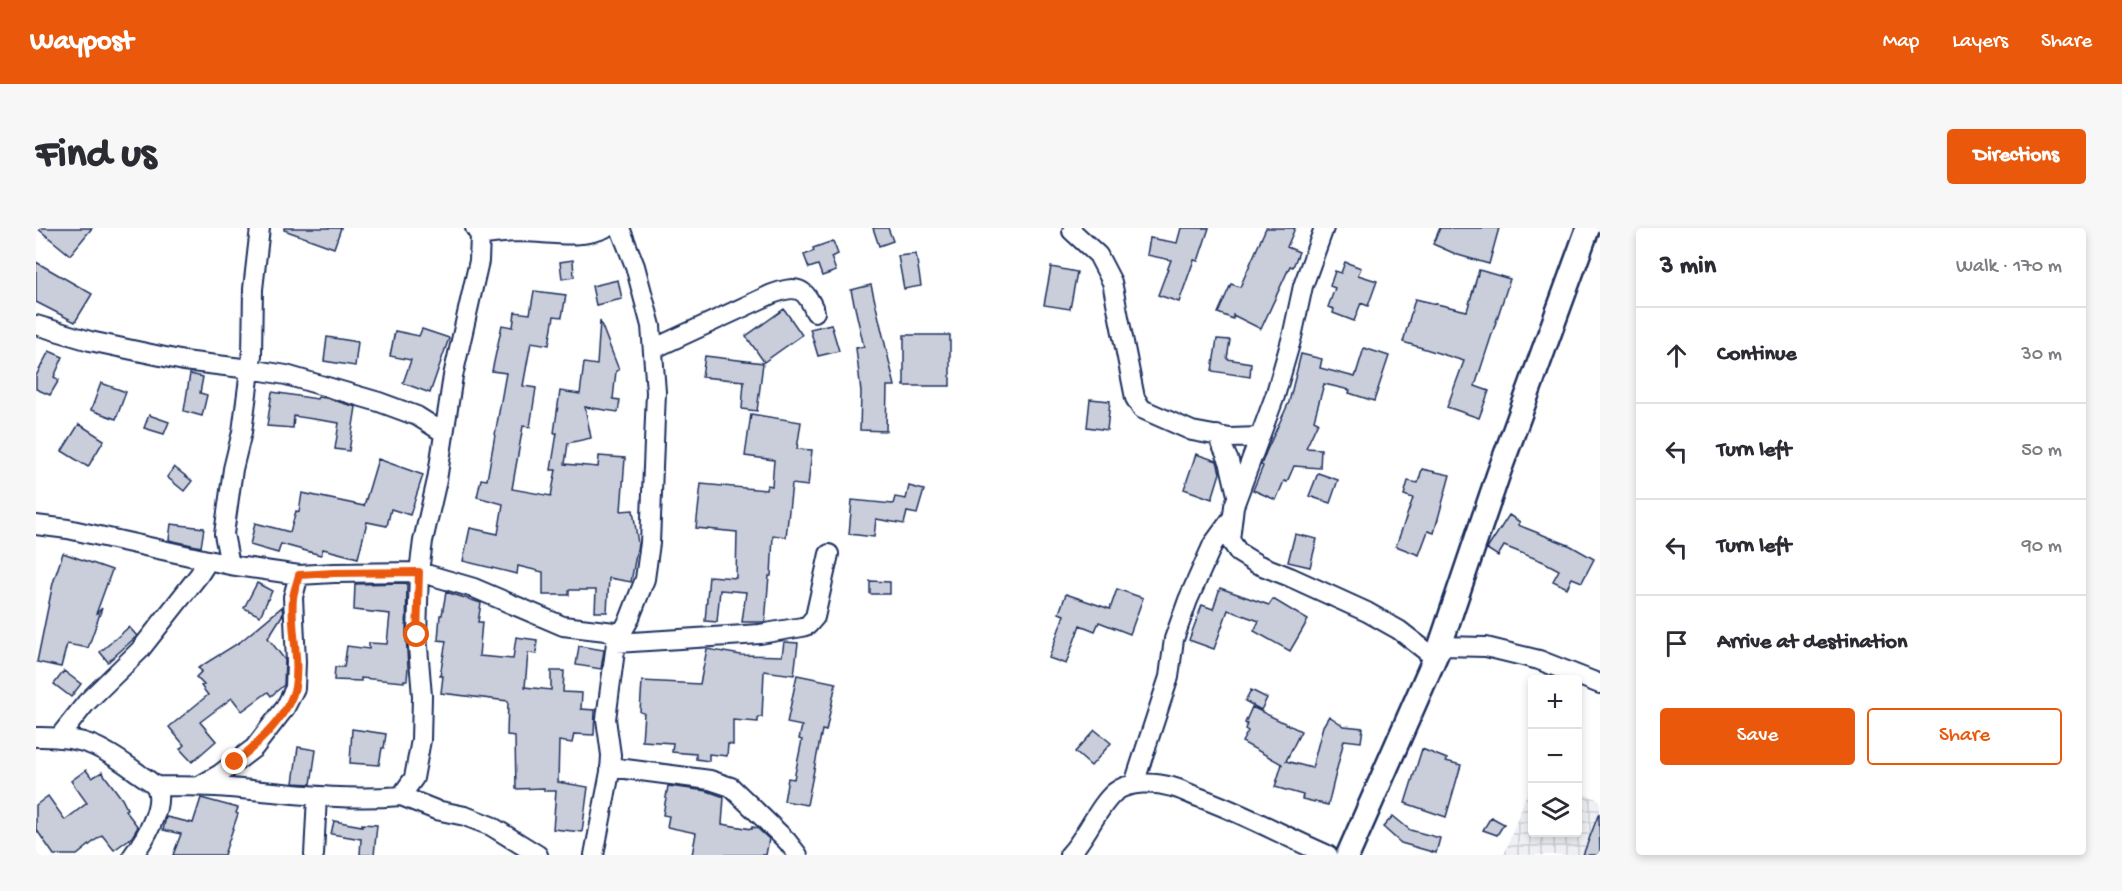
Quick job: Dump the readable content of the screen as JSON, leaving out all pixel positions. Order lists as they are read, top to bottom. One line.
{"page":{"header":"Waypost","nav":["Map","Layers","Share"],"buttons":["Directions",["Save","Share"]],"title":"Find us","heading":["3 min","Walk · 170 m"],"list":[["Continue","30 m"],["Turn left","50 m"],["Turn left","90 m"],"Arrive at destination"],"map_buttons":["+","−"]}}
